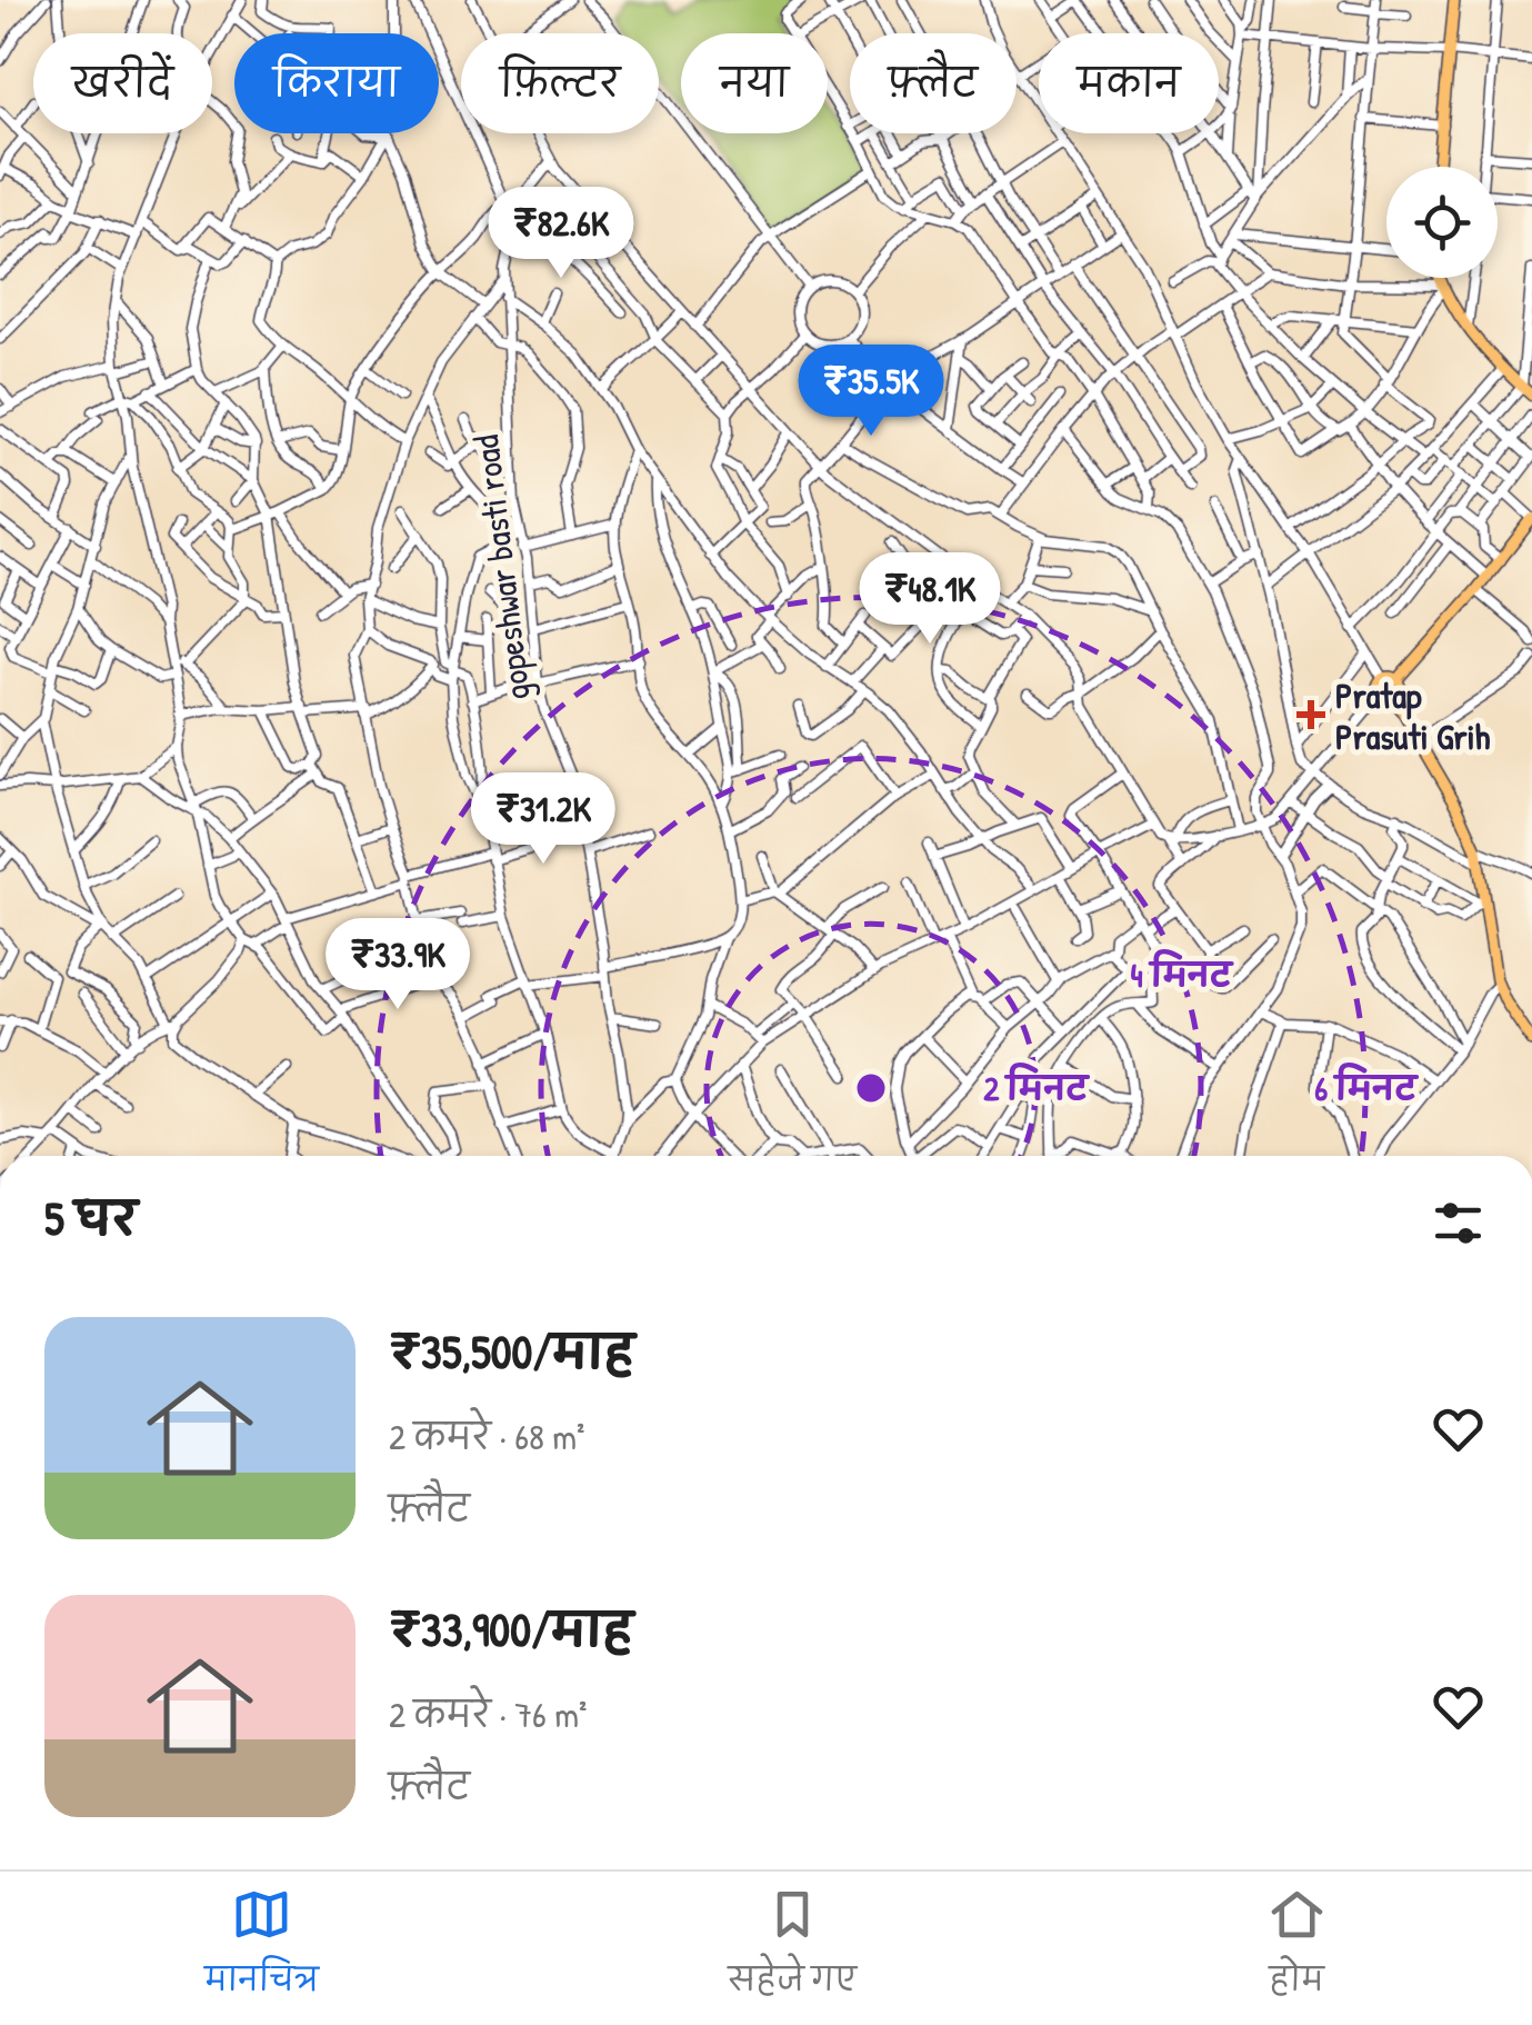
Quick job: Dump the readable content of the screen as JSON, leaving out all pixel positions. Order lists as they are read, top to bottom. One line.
{"streets":{"street":["gopeshwar basti road"]},"places":{"health":["Pratap Prasuti Grih"]},"page":{"chip":["खरीदें","किराया","फ़िल्टर","नया","फ़्लैट","मकान"],"price":["₹82.6K","₹35.5K","₹48.1K","₹31.2K","₹33.9K"],"heading":"5 घर","list":[{"name":"₹35,500/माह","note":"2 कमरे · 68 m² · फ़्लैट"},{"name":"₹33,900/माह","note":"2 कमरे · 76 m² · फ़्लैट"}],"tabs":["मानचित्र","सहेजे गए","होम"]},"rings":["4 मिनट","2 मिनट","6 मिनट"]}
